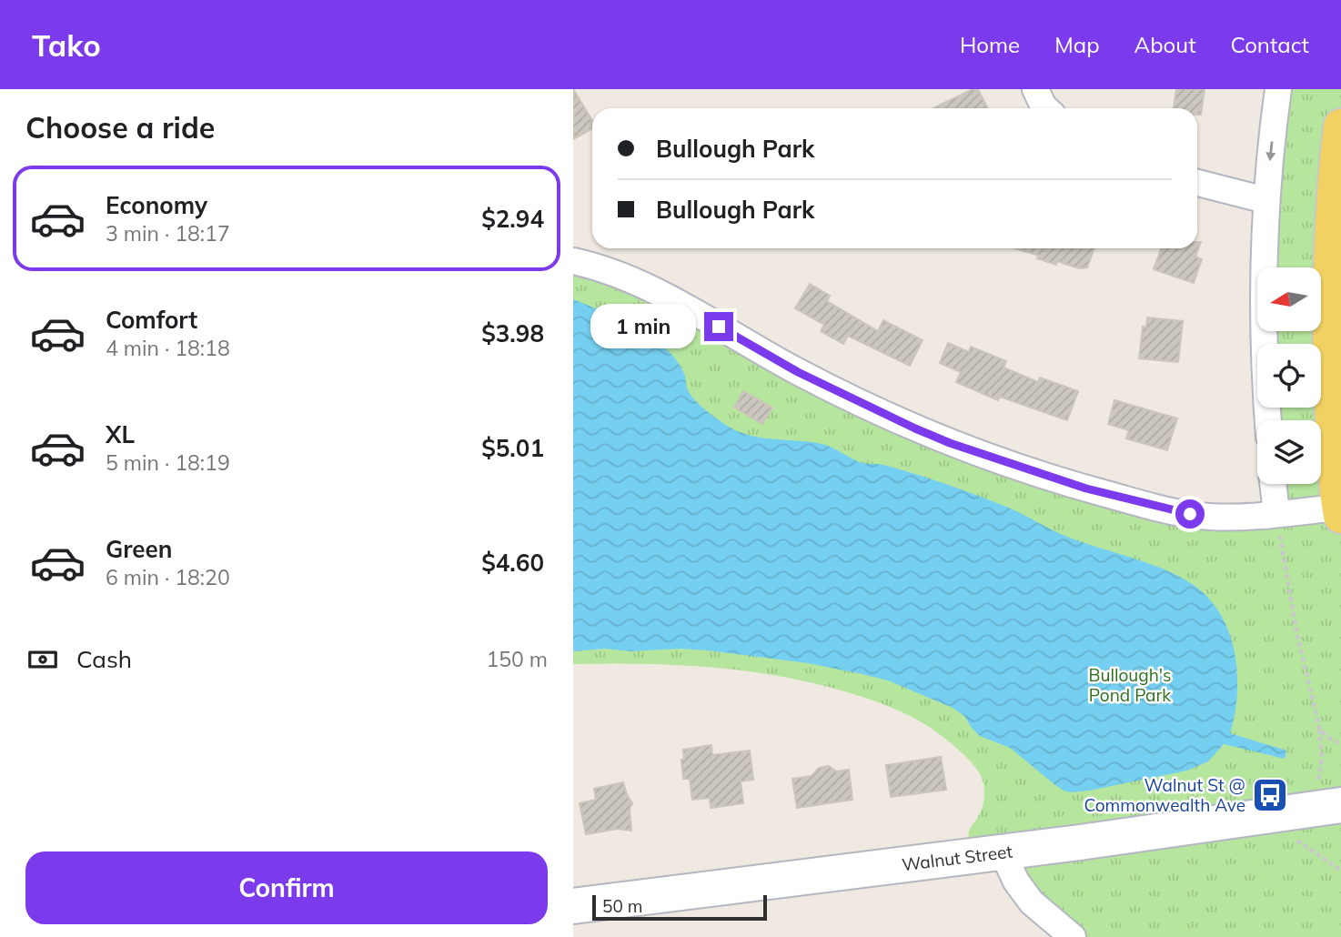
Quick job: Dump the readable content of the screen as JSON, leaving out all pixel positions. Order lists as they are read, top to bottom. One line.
{"streets":{"main road":["Walnut Street"]},"parks":["Bullough's Pond Park"],"places":{"bus stop":["Walnut St @ Commonwealth Ave"]},"scale_bar":"50 m","north":"left","page":{"header":"Tako","nav":["Home","Map","About","Contact"],"heading":"Choose a ride","banner":["Bullough Park","Bullough Park"],"list":[{"name":"Economy","note":"3 min · 18:17","value":"$2.94"},{"name":"Comfort","note":"4 min · 18:18","value":"$3.98"},{"name":"XL","note":"5 min · 18:19","value":"$5.01"},{"name":"Green","note":"6 min · 18:20","value":"$4.60"}],"bubble":"1 min","pay":["Cash","150 m"],"buttons":"Confirm","scale":"50 m"}}
